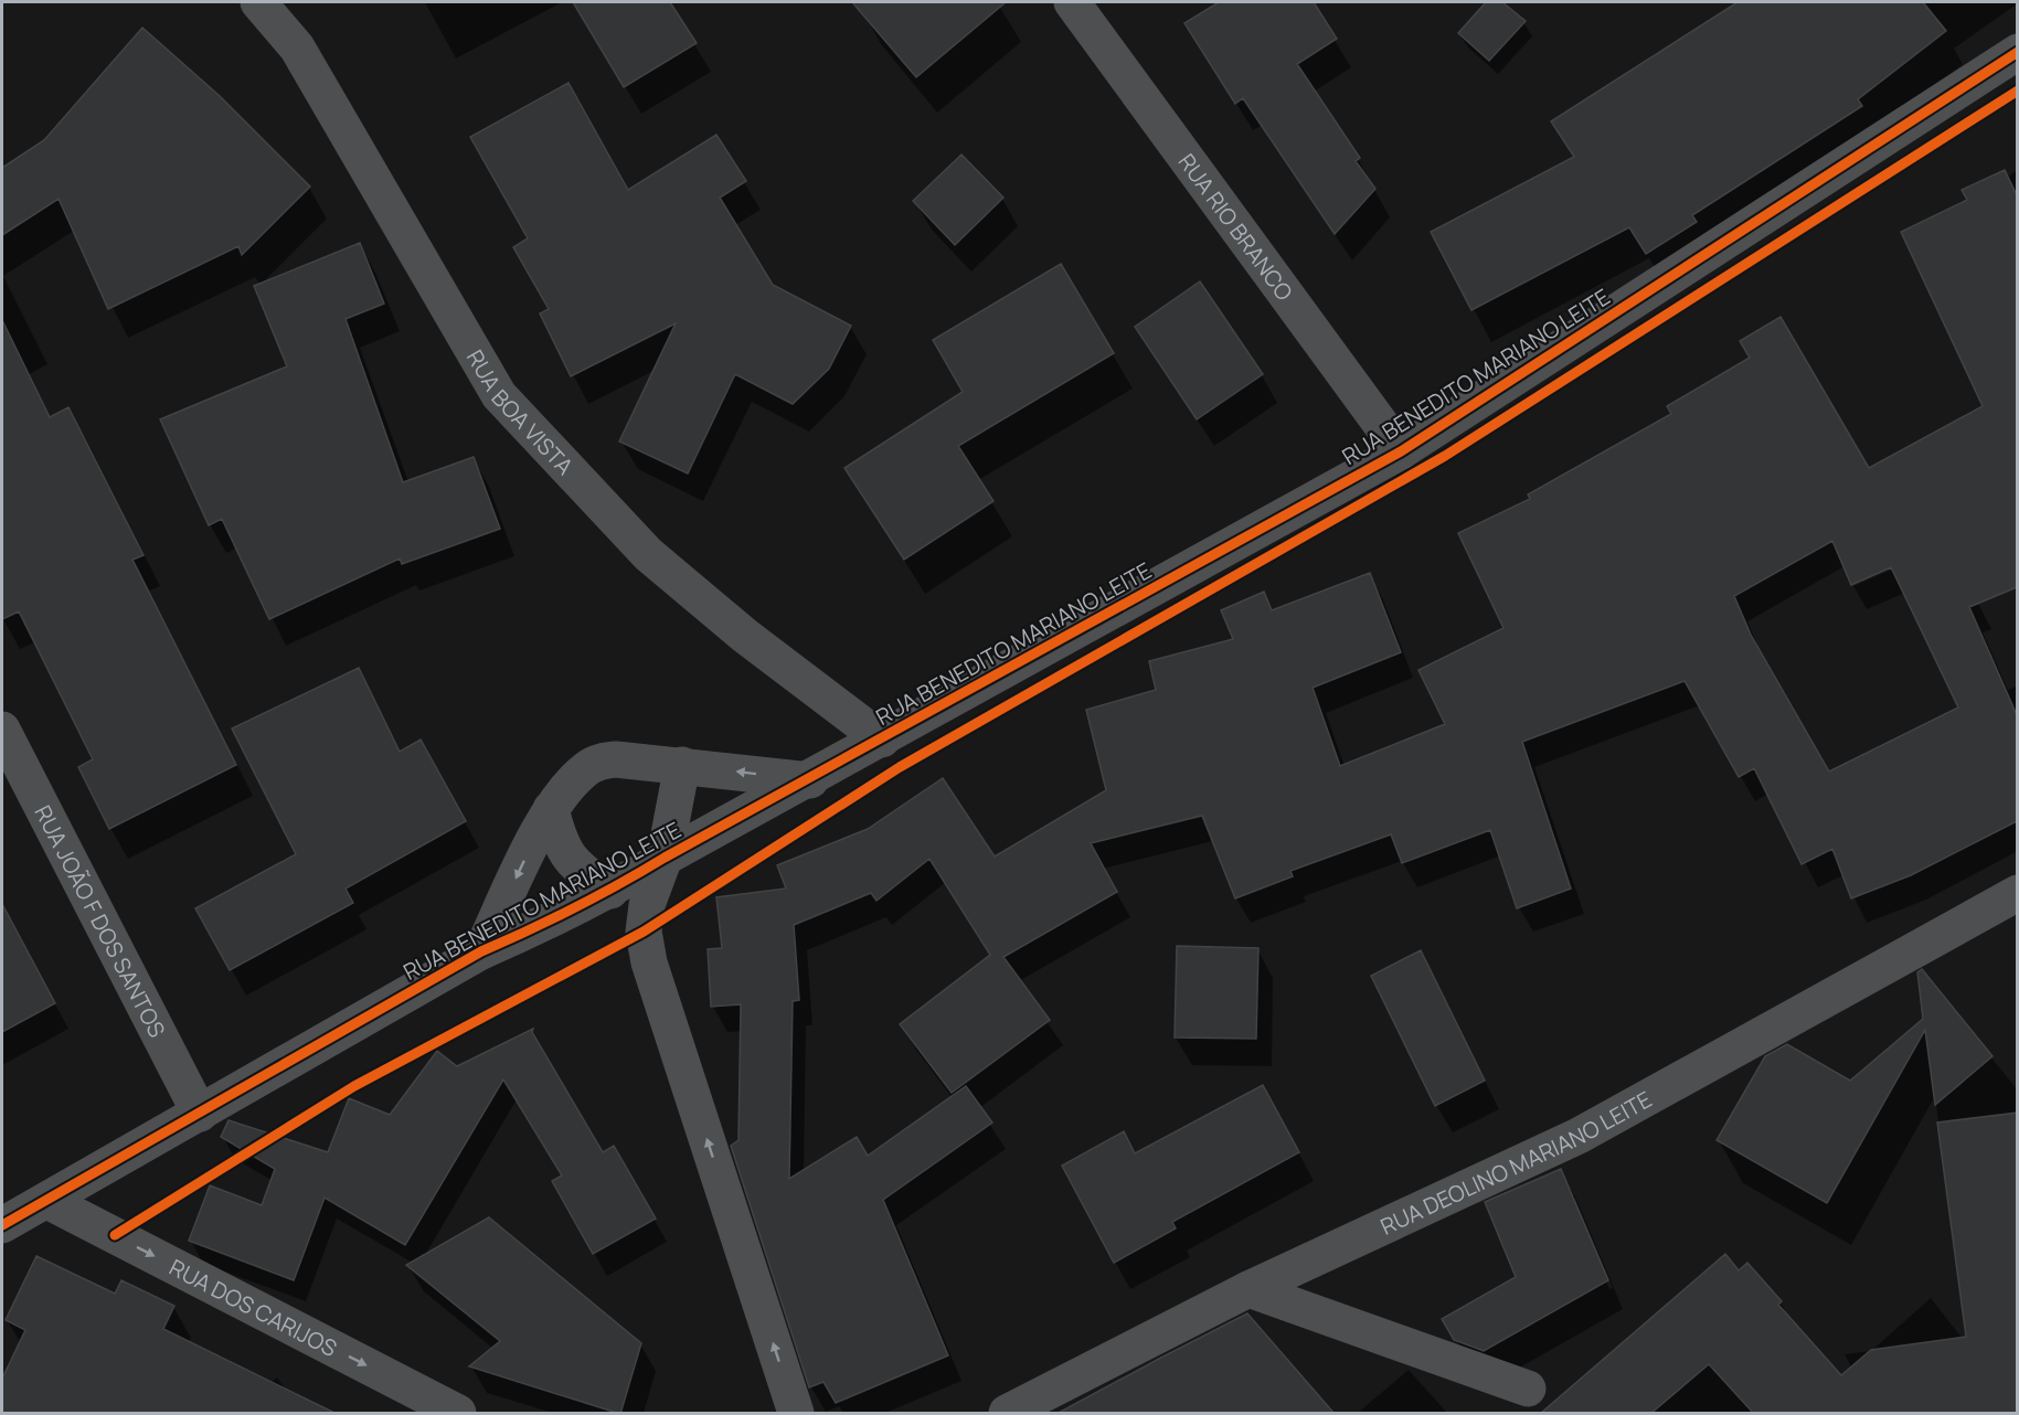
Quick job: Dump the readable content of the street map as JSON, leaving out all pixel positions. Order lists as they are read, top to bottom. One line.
{"streets":{"street":["RUA RIO BRANCO","RUA BENEDITO MARIANO LEITE","RUA BOA VISTA","RUA JOÃO F DOS SANTOS","RUA DEOLINO MARIANO LEITE","RUA DOS CARIJOS"]},"crossings":[["RUA RIO BRANCO","RUA BENEDITO MARIANO LEITE"],["RUA BENEDITO MARIANO LEITE","RUA BOA VISTA"],["RUA BENEDITO MARIANO LEITE","RUA JOÃO F DOS SANTOS"],["RUA BENEDITO MARIANO LEITE","RUA DOS CARIJOS"]],"one_way":["RUA DOS CARIJOS"]}
